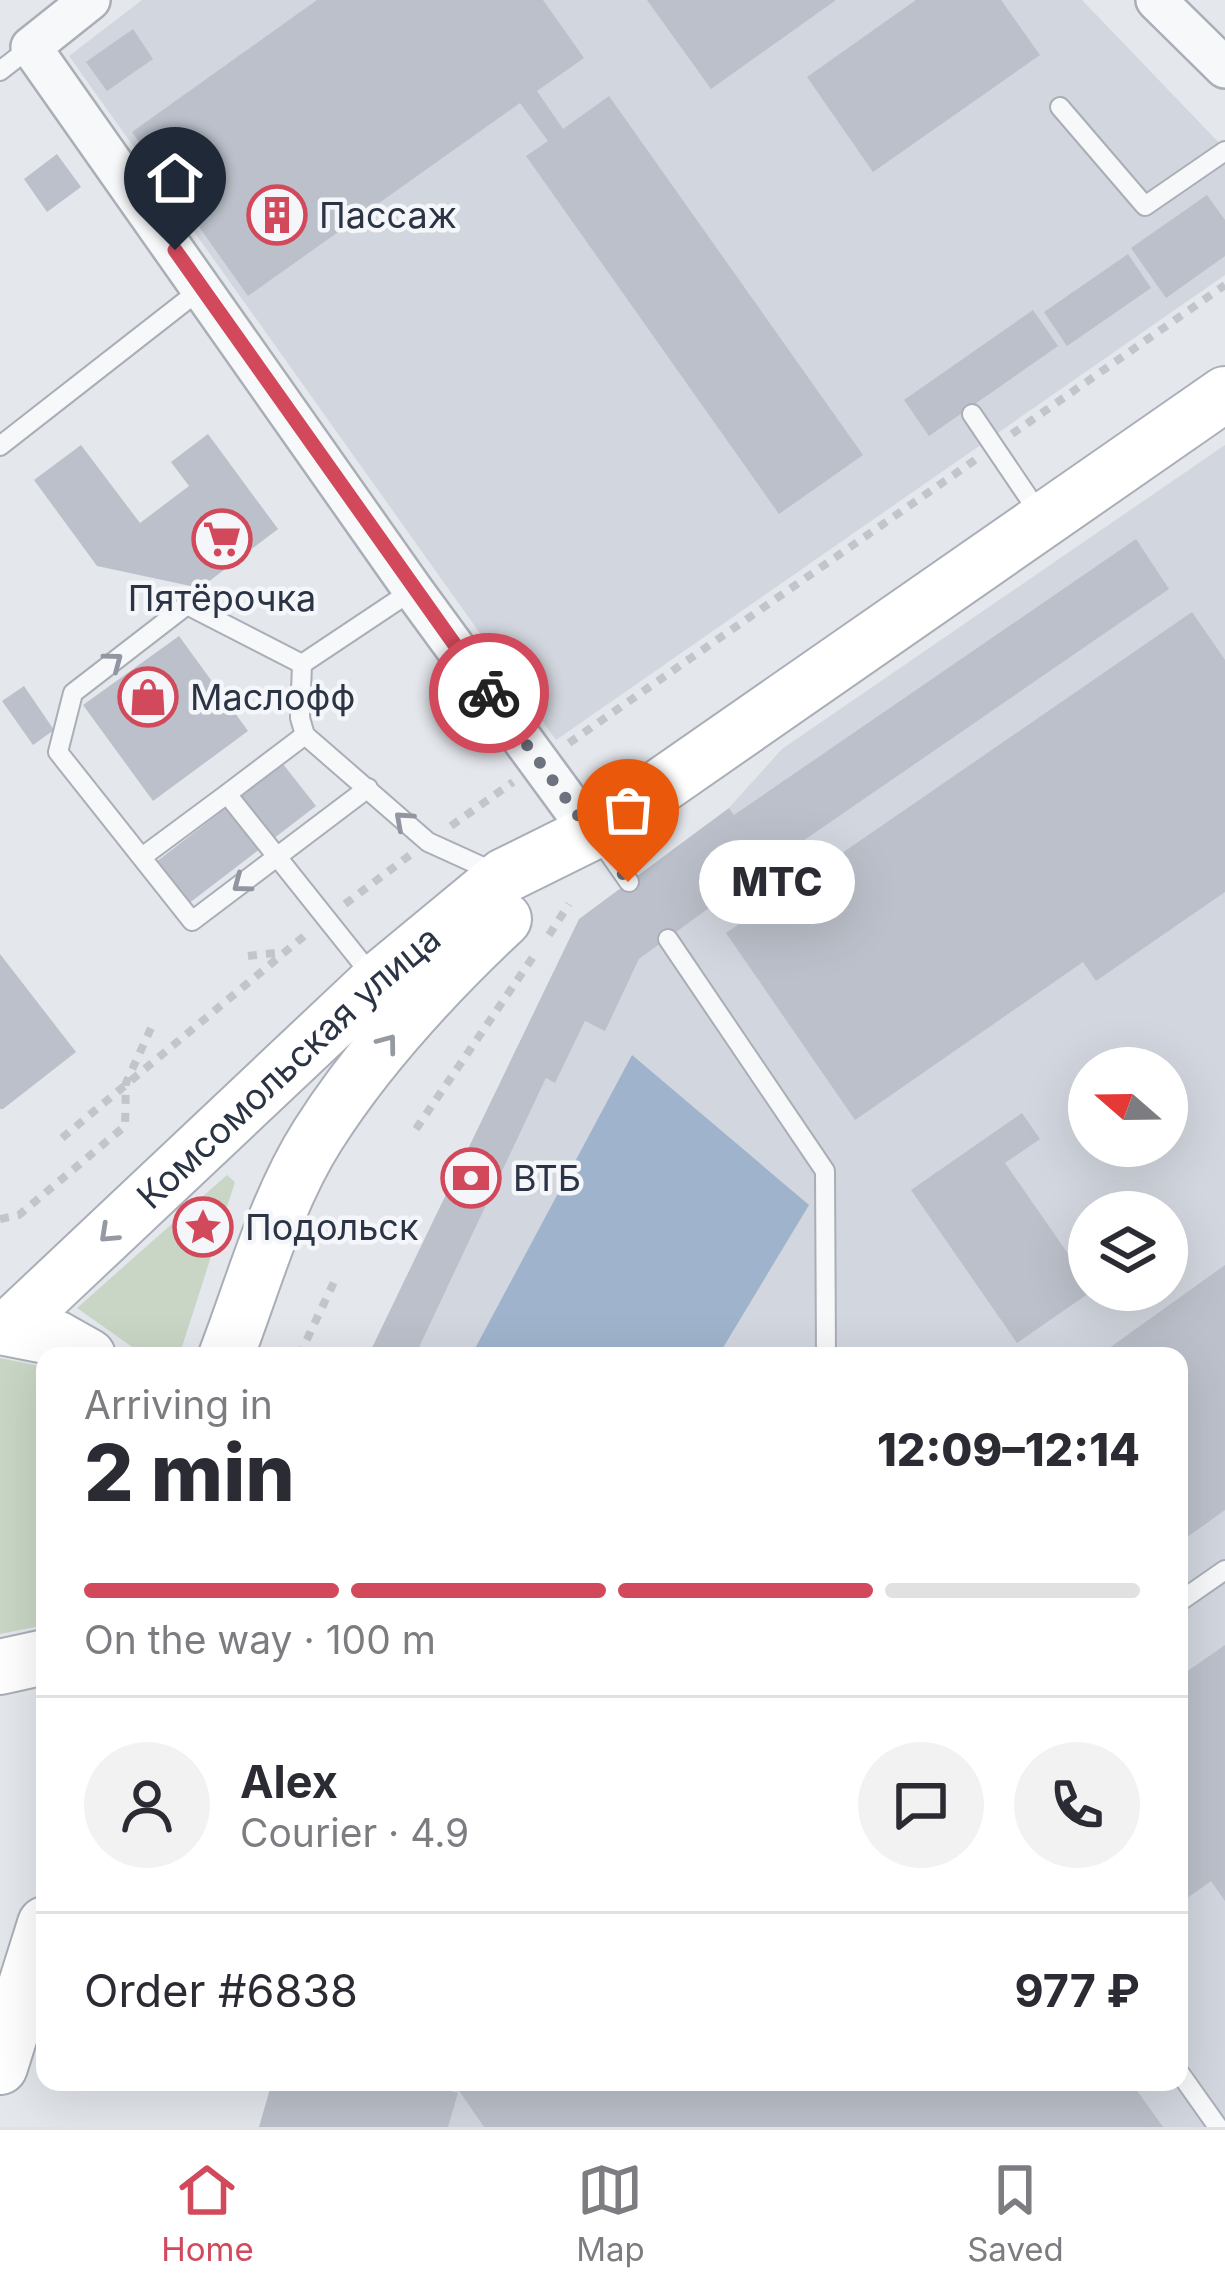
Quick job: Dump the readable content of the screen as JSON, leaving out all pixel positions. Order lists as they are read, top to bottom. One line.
{"streets":{"main road":["Комсомольская улица"]},"places":{"building":["Пассаж"],"supermarket":["Пятёрочка"],"shop":["Маслофф"],"other":["МТС"],"bank":["ВТБ"],"place":["Подольск"]},"north":"left","page":{"bubble":"МТС","heading":["2 min","Arriving in","12:09–12:14"],"panel":["Alex","Courier · 4.9","Order #6838","977 ₽"],"bar":"On the way · 100 m","tabs":["Home","Map","Saved"]}}
